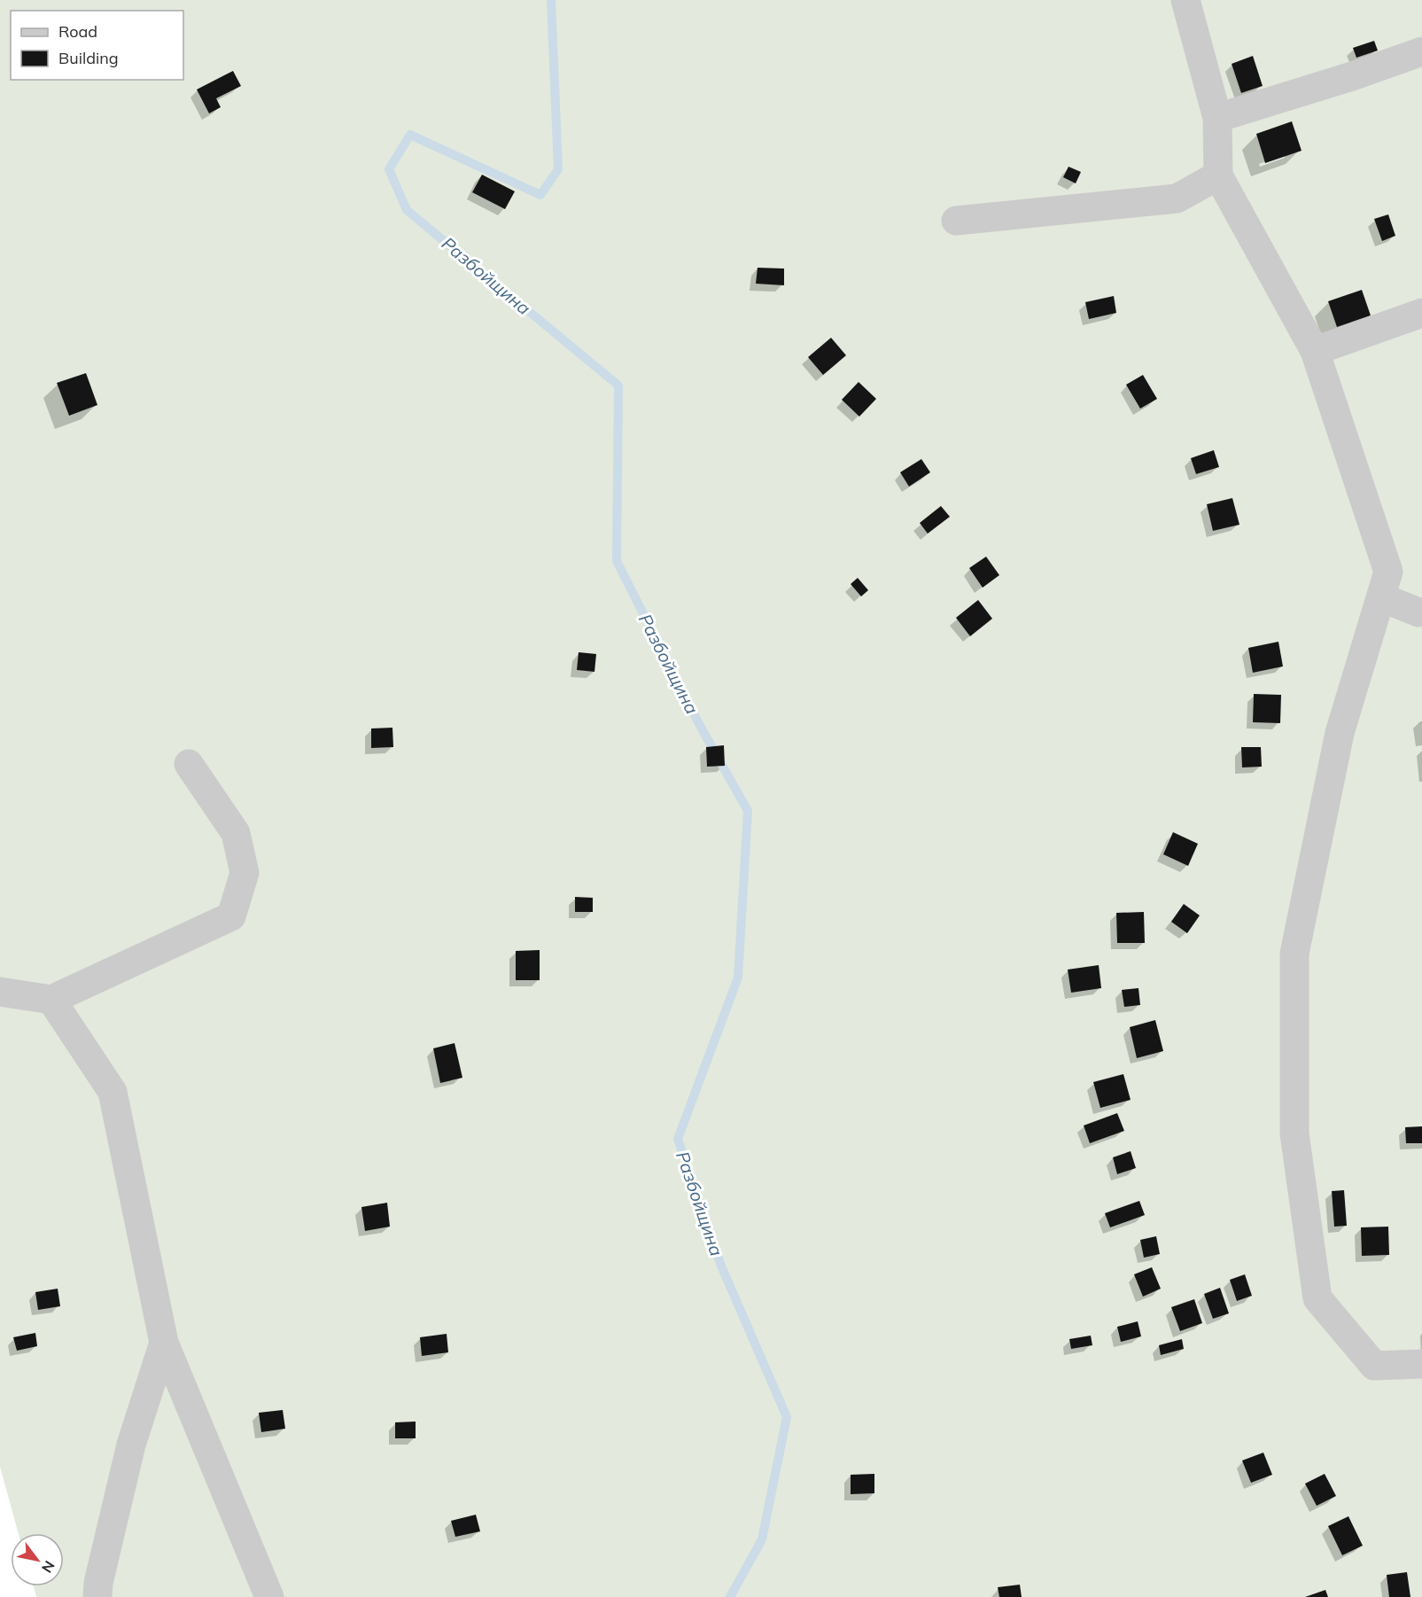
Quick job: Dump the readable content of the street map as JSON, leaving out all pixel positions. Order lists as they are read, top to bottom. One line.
{"water":["Разбойщина"],"legend":["Road","Building"],"north":"bottom right"}
